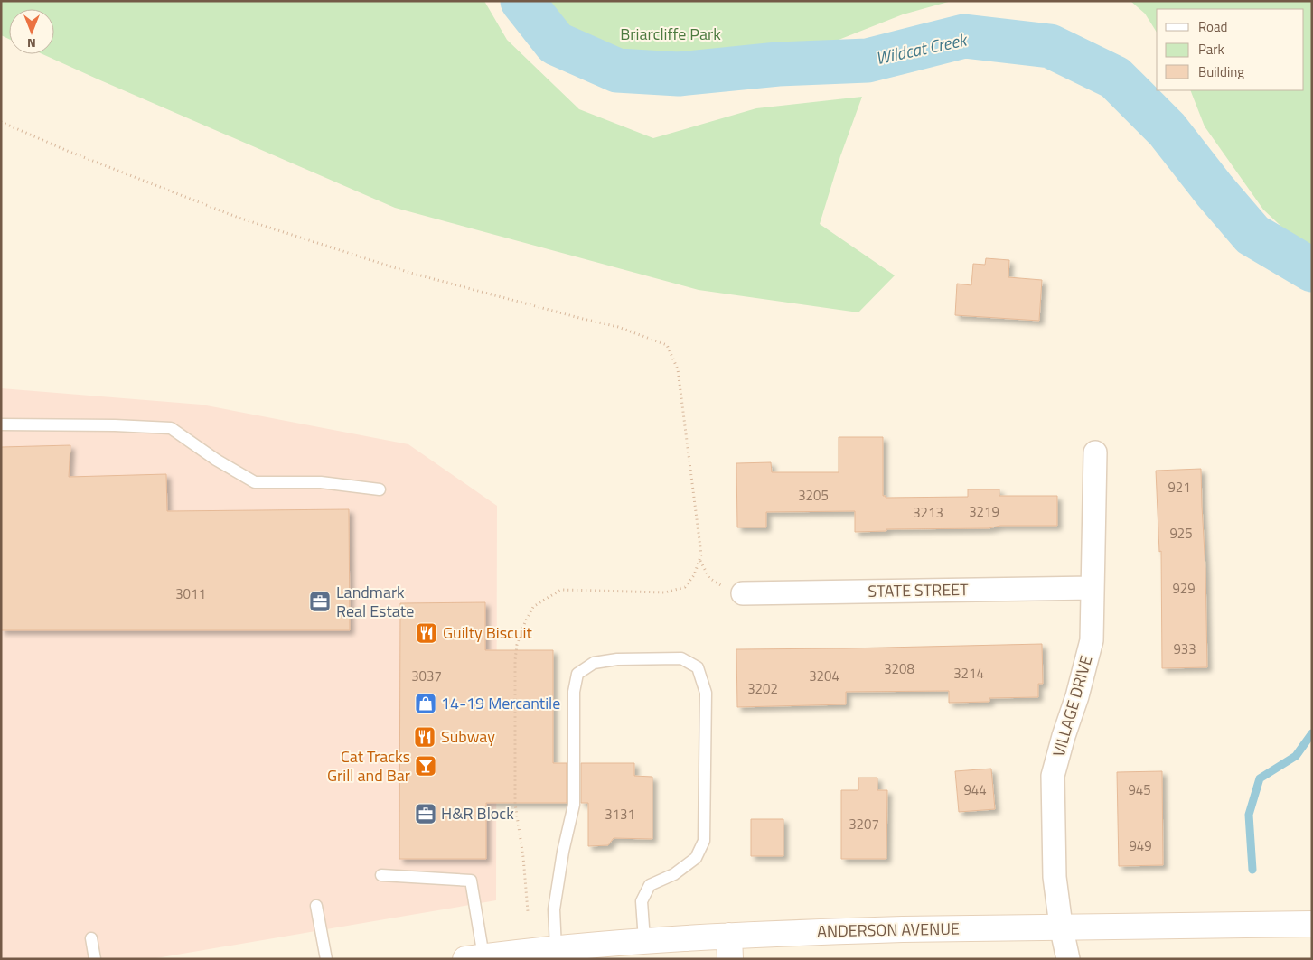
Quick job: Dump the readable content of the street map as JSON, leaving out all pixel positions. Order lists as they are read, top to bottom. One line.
{"streets":{"main road":["ANDERSON AVENUE"],"street":["STATE STREET","VILLAGE DRIVE"]},"crossings":[["STATE STREET","VILLAGE DRIVE"],["VILLAGE DRIVE","ANDERSON AVENUE"]],"water":["Wildcat Creek"],"parks":["Briarcliffe Park"],"places":{"office":["Landmark Real Estate","H&R Block"],"restaurant":["Guilty Biscuit","Subway"],"shop":["14-19 Mercantile"],"bar":["Cat Tracks Grill and Bar"]},"house_numbers":["921","3205","3219","3213","925","929","3011","933","3208","3214","3037","3204","3202","944","945","3131","3207","949"],"legend":["Road","Park","Building"],"north":"bottom"}
